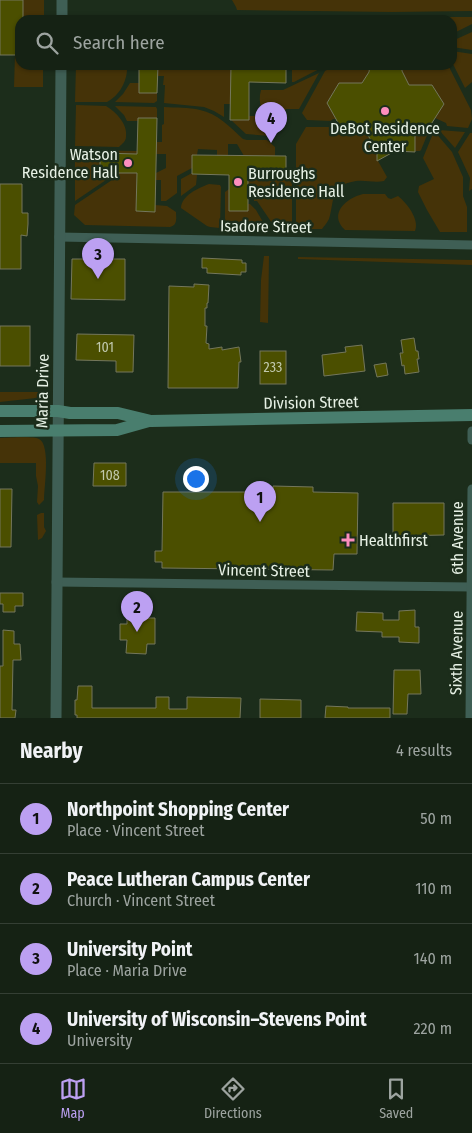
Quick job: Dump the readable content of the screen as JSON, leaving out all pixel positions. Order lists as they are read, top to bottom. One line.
{"streets":{"main road":["Division Street"],"street":["Isadore Street","Maria Drive","6th Avenue","Vincent Street","Sixth Avenue"]},"crossings":[["Isadore Street","Maria Drive"],["Maria Drive","Division Street"],["Maria Drive","Vincent Street"],["6th Avenue","Vincent Street"],["6th Avenue","Sixth Avenue"],["Vincent Street","Sixth Avenue"]],"places":{"other":["DeBot Residence Center","Watson Residence Hall","Burroughs Residence Hall"],"health":["Healthfirst"]},"house_numbers":["101","233","108"],"page":{"search":"Search here","pins":["4","3","1","2"],"heading":["Nearby","4 results"],"list":[{"mark":"1","name":"Northpoint Shopping Center","note":"Place · Vincent Street","value":"50 m"},{"mark":"2","name":"Peace Lutheran Campus Center","note":"Church · Vincent Street","value":"110 m"},{"mark":"3","name":"University Point","note":"Place · Maria Drive","value":"140 m"},{"mark":"4","name":"University of Wisconsin–Stevens Point","note":"University","value":"220 m"}],"nav":["Map","Directions","Saved"]}}
